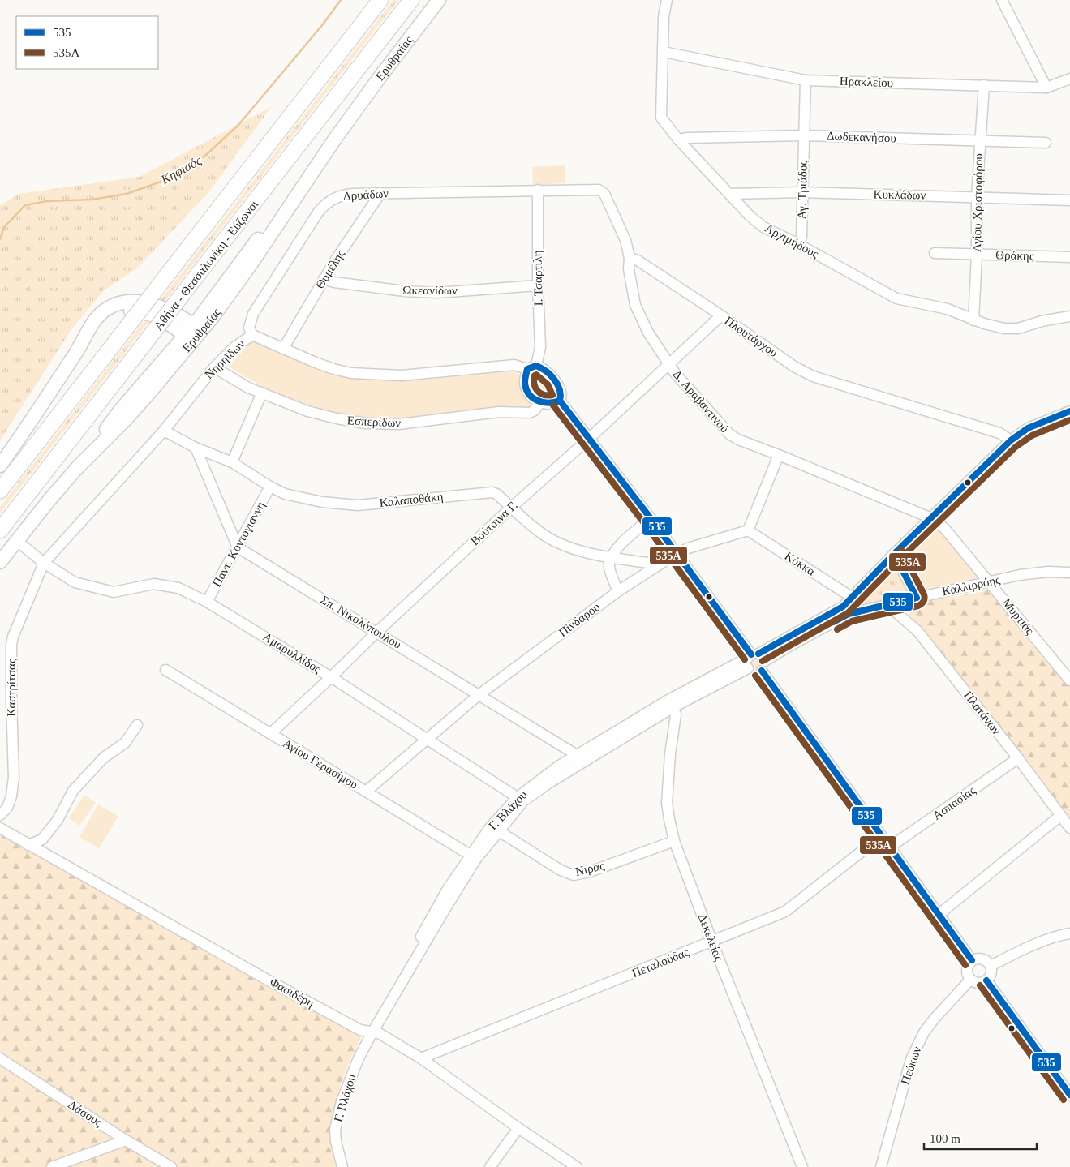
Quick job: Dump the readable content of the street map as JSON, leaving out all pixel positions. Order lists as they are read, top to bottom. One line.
{"streets":{"highway":["Αθήνα - Θεσσαλονίκη - Εύζωνοι"],"main road":["Ερυθραίας"],"street":["Ηρακλείου","Δωδεκανήσου","Αγ. Τριάδος","Δρυάδων","Κυκλάδων","Αγίου Χριστοφόρου","Αρχιμήδους","Θράκης","Θυμέλης","Ι. Τσαρτιλη","Ωκεανίδων","Πλουτάρχου","Νηρηϊδων","Δ. Αραβαντινού","Εσπερίδων","Καλαποθάκη","Βούτσινα Γ.","Παντ. Κοντογιαννη","Κόκκα","Καλλιρρόης","Μυρτιάς","Πίνδαρου","Σπ. Νικολόπουλου","Αμαρυλλίδος","Καστρίτσας","Πλατάνων","Αγίου Γερασίμου","Ασπασίας","Γ. Βλάχου","Νιρας","Δεκελείας","Πεταλούδας","Φασιδέρη","Πεύκων","Δάσους"]},"crossings":[["Ερυθραίας","Αμαρυλλίδος"],["Ηρακλείου","Αγ. Τριάδος"],["Ηρακλείου","Αγίου Χριστοφόρου"],["Ηρακλείου","Αρχιμήδους"],["Δωδεκανήσου","Αγ. Τριάδος"],["Δωδεκανήσου","Αγίου Χριστοφόρου"],["Δωδεκανήσου","Αρχιμήδους"],["Αγ. Τριάδος","Κυκλάδων"],["Αγ. Τριάδος","Αρχιμήδους"],["Δρυάδων","Θυμέλης"],["Δρυάδων","Ι. Τσαρτιλη"],["Δρυάδων","Νηρηϊδων"],["Κυκλάδων","Αγίου Χριστοφόρου"],["Κυκλάδων","Αρχιμήδους"],["Αγίου Χριστοφόρου","Αρχιμήδους"],["Αγίου Χριστοφόρου","Θράκης"],["Θυμέλης","Ωκεανίδων"],["Θυμέλης","Νηρηϊδων"],["Ι. Τσαρτιλη","Ωκεανίδων"],["Ι. Τσαρτιλη","Νηρηϊδων"],["Ι. Τσαρτιλη","Εσπερίδων"],["Πλουτάρχου","Δ. Αραβαντινού"],["Πλουτάρχου","Βούτσινα Γ."],["Νηρηϊδων","Εσπερίδων"],["Νηρηϊδων","Καλαποθάκη"],["Νηρηϊδων","Αμαρυλλίδος"],["Νηρηϊδων","Καστρίτσας"],["Δ. Αραβαντινού","Βούτσινα Γ."],["Δ. Αραβαντινού","Μυρτιάς"],["Καλαποθάκη","Βούτσινα Γ."],["Καλαποθάκη","Παντ. Κοντογιαννη"],["Καλαποθάκη","Πίνδαρου"],["Βούτσινα Γ.","Σπ. Νικολόπουλου"],["Βούτσινα Γ.","Αμαρυλλίδος"],["Βούτσινα Γ.","Αγίου Γερασίμου"],["Παντ. Κοντογιαννη","Σπ. Νικολόπουλου"],["Παντ. Κοντογιαννη","Αμαρυλλίδος"],["Κόκκα","Πίνδαρου"],["Καλλιρρόης","Μυρτιάς"],["Καλλιρρόης","Πλατάνων"],["Καλλιρρόης","Γ. Βλάχου"],["Πίνδαρου","Σπ. Νικολόπουλου"],["Πίνδαρου","Αμαρυλλίδος"],["Πίνδαρου","Αγίου Γερασίμου"],["Σπ. Νικολόπουλου","Γ. Βλάχου"],["Αμαρυλλίδος","Καστρίτσας"],["Αμαρυλλίδος","Γ. Βλάχου"],["Πλατάνων","Ασπασίας"],["Αγίου Γερασίμου","Γ. Βλάχου"],["Γ. Βλάχου","Νιρας"],["Γ. Βλάχου","Δεκελείας"],["Γ. Βλάχου","Φασιδέρη"],["Νιρας","Δεκελείας"],["Δεκελείας","Πεταλούδας"],["Πεταλούδας","Φασιδέρη"]],"water":["Κηφισός"],"lines":["transit line 535","transit line 535A"],"legend":["535","535A"],"scale_bar":"100 m"}
